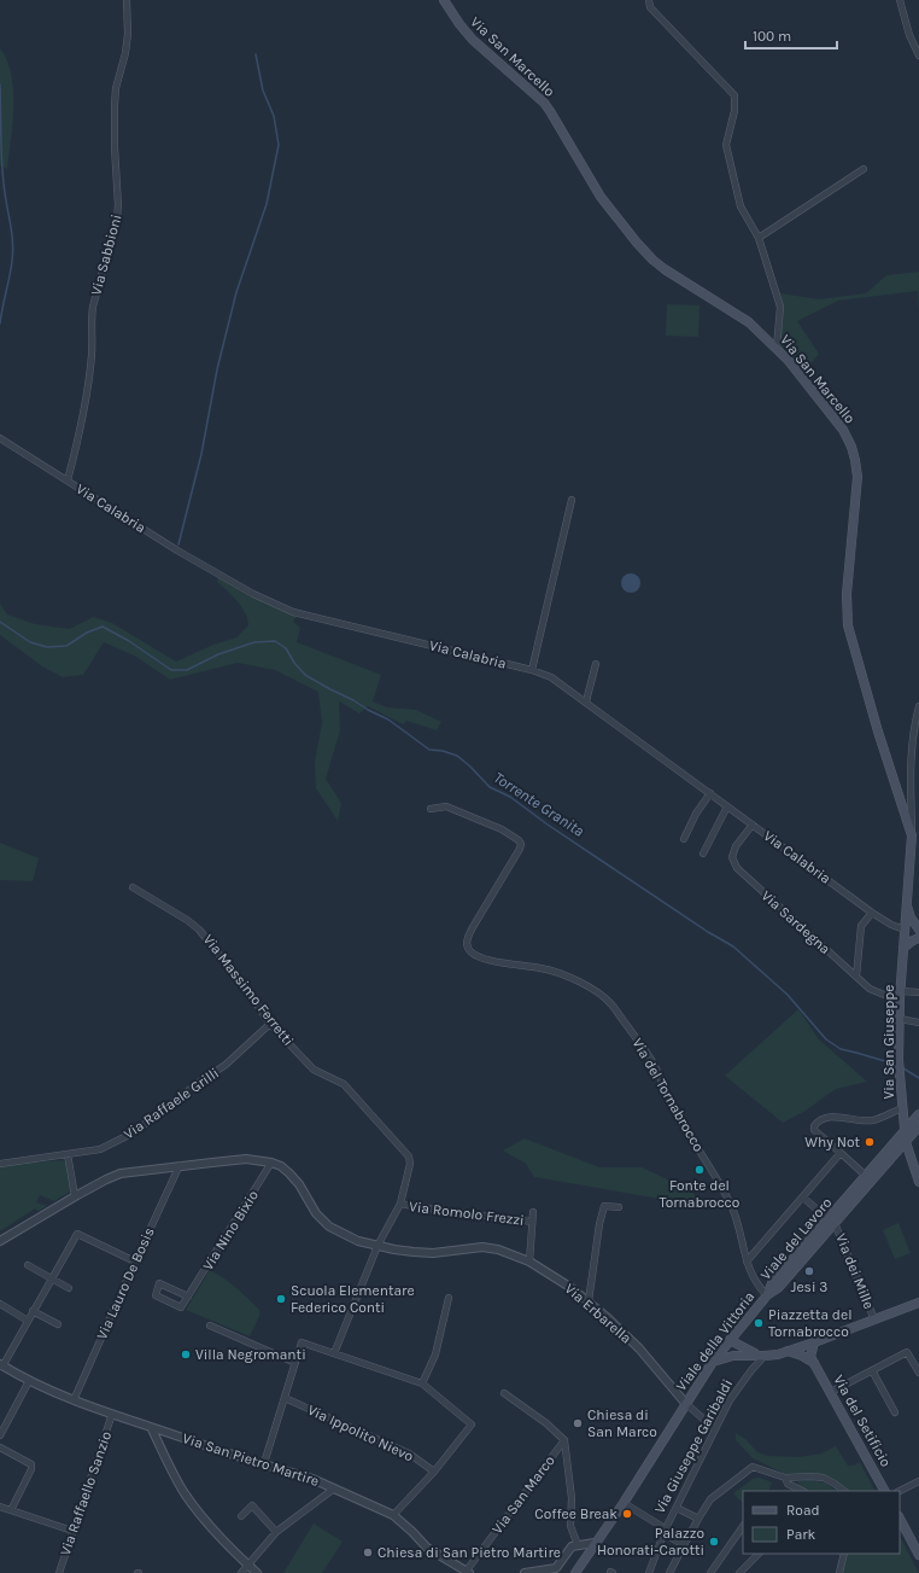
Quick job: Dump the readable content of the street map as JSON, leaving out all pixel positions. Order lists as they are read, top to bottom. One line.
{"streets":{"main road":["Via San Marcello","Via San Giuseppe","Viale del Lavoro","Viale della Vittoria","Via del Setificio","Via Giuseppe Garibaldi"],"street":["Via Sabbioni","Via Calabria","Via Sardegna","Via Massimo Ferretti","Via del Tornabrocco","Via Raffaele Grilli","Via Romolo Frezzi","Via Nino Bixio","Via dei Mille","Via Lauro De Bosis","Via Erbarella","Via Ippolito Nievo","Via San Pietro Martire","Via Raffaello Sanzio","Via San Marco"]},"crossings":[["Via San Marcello","Via Calabria"],["Via San Marcello","Via San Giuseppe"],["Via Sabbioni","Via Calabria"],["Via Calabria","Via Sardegna"],["Via Calabria","Via San Giuseppe"],["Via Sardegna","Via San Giuseppe"],["Via Massimo Ferretti","Via Raffaele Grilli"],["Via Massimo Ferretti","Via Romolo Frezzi"],["Via Massimo Ferretti","Via Erbarella"],["Via San Giuseppe","Viale del Lavoro"],["Via del Tornabrocco","Viale del Lavoro"],["Via del Tornabrocco","Viale della Vittoria"],["Via Romolo Frezzi","Via Erbarella"],["Via Nino Bixio","Via Erbarella"],["Viale del Lavoro","Via dei Mille"],["Viale del Lavoro","Viale della Vittoria"],["Via dei Mille","Via Giuseppe Garibaldi"],["Via Lauro De Bosis","Via San Pietro Martire"],["Via Erbarella","Viale della Vittoria"],["Via del Setificio","Via Giuseppe Garibaldi"],["Via San Pietro Martire","Via Raffaello Sanzio"],["Via San Pietro Martire","Via San Marco"]],"water":["Torrente Granita"],"places":["Why Not","Fonte del Tornabrocco","Jesi 3","Scuola Elementare Federico Conti","Piazzetta del Tornabrocco","Villa Negromanti","Chiesa di San Marco","Coffee Break","Palazzo Honorati-Carotti","Chiesa di San Pietro Martire"],"legend":["Road","Park"],"scale_bar":"100 m"}
